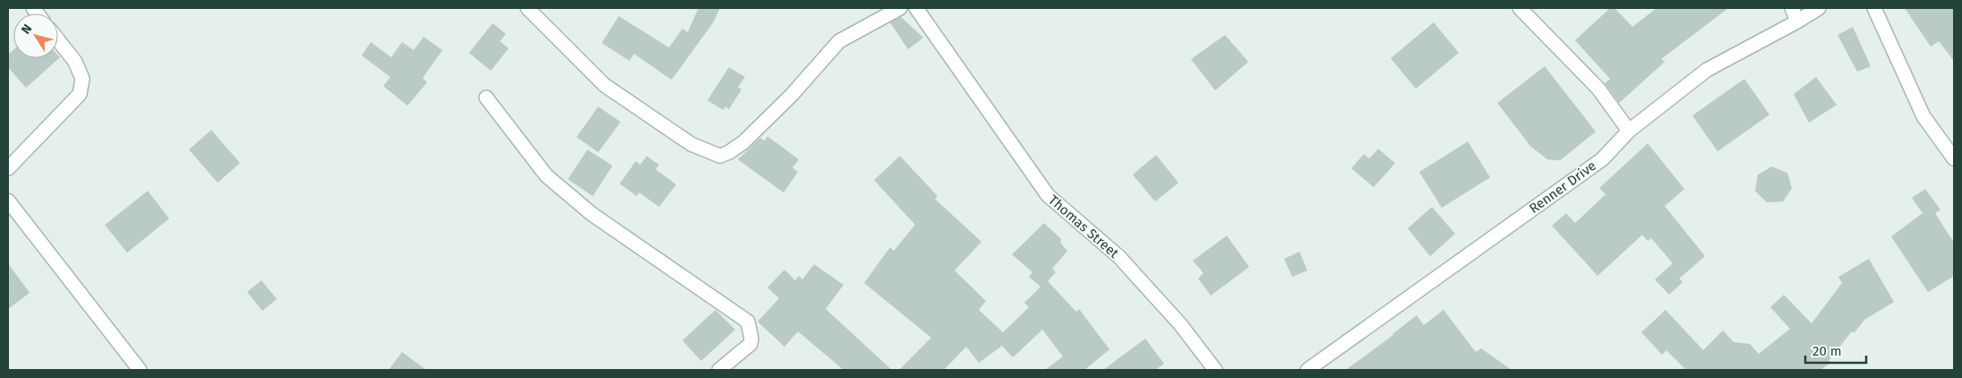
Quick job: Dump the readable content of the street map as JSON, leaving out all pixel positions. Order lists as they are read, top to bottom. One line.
{"streets":{"street":["Renner Drive","Thomas Street"]},"scale_bar":"20 m","north":"top left"}
